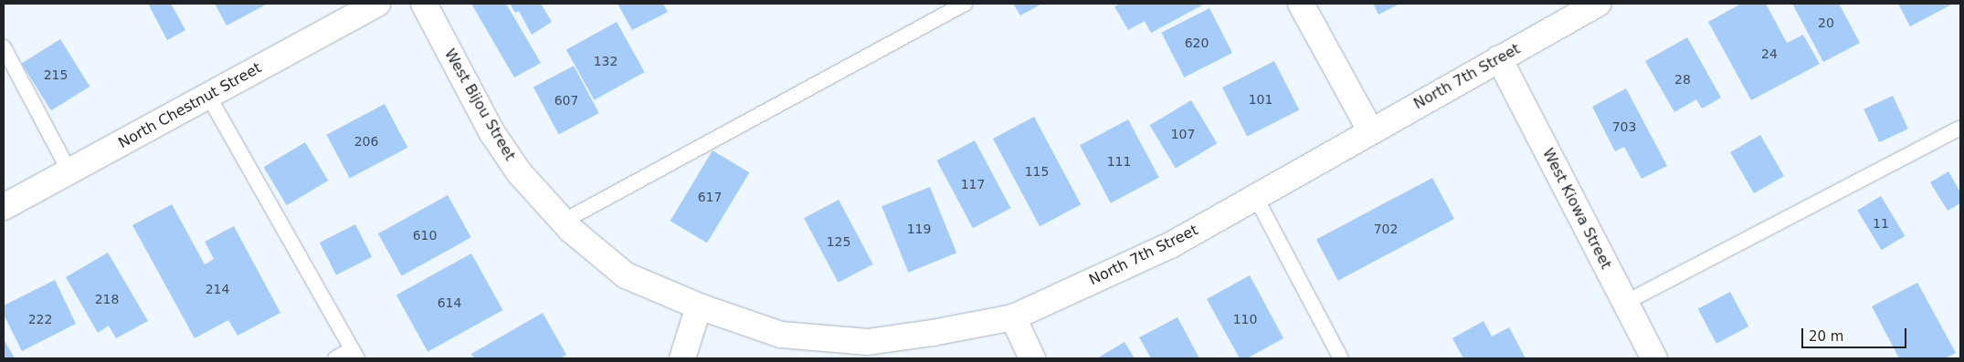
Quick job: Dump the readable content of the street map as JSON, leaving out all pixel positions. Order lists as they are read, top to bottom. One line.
{"streets":{"street":["North 7th Street","West Bijou Street","North Chestnut Street","West Kiowa Street"]},"crossings":[["North 7th Street","West Bijou Street"],["North 7th Street","West Kiowa Street"]],"house_numbers":["20","620","24","132","215","28","101","607","703","107","206","111","115","117","617","11","119","702","610","125","214","218","614","222","110"],"scale_bar":"20 m"}
